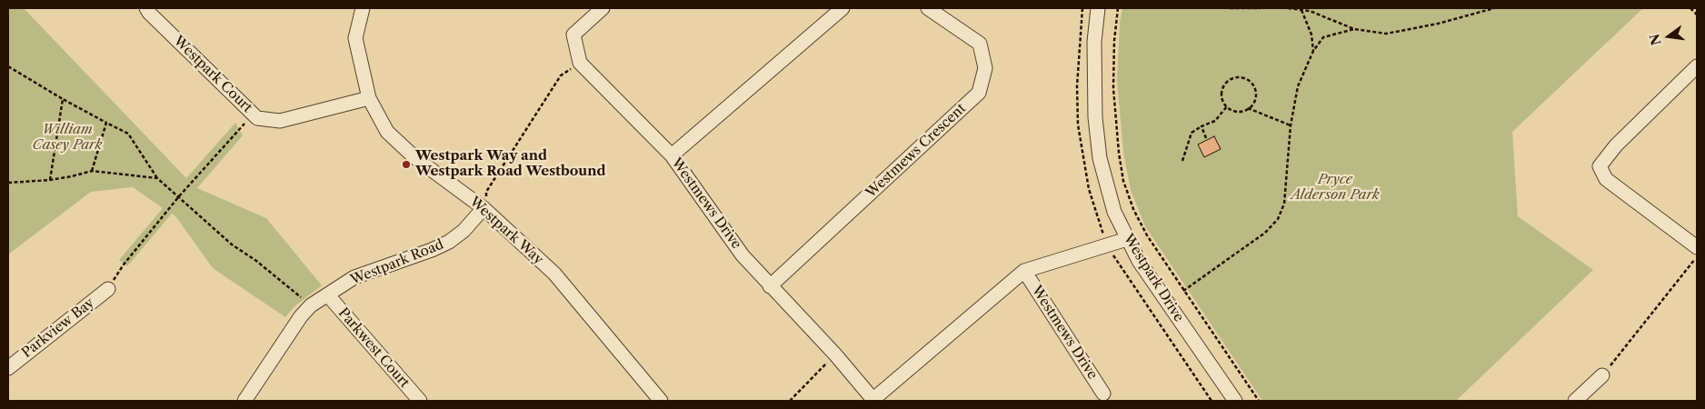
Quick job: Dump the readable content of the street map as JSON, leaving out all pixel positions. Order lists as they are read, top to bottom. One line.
{"streets":{"street":["Westpark Court","Westmews Crescent","Westmews Drive","Westpark Way","Westpark Road","Westpark Drive","Parkview Bay","Parkwest Court"]},"crossings":[["Westpark Court","Westpark Way"],["Westmews Crescent","Westmews Drive"],["Westmews Drive","Westpark Drive"],["Westpark Way","Westpark Road"],["Westpark Road","Parkwest Court"]],"parks":["William Casey Park","Pryce Alderson Park"],"places":["Westpark Way and Westpark Road Westbound"],"north":"left"}
